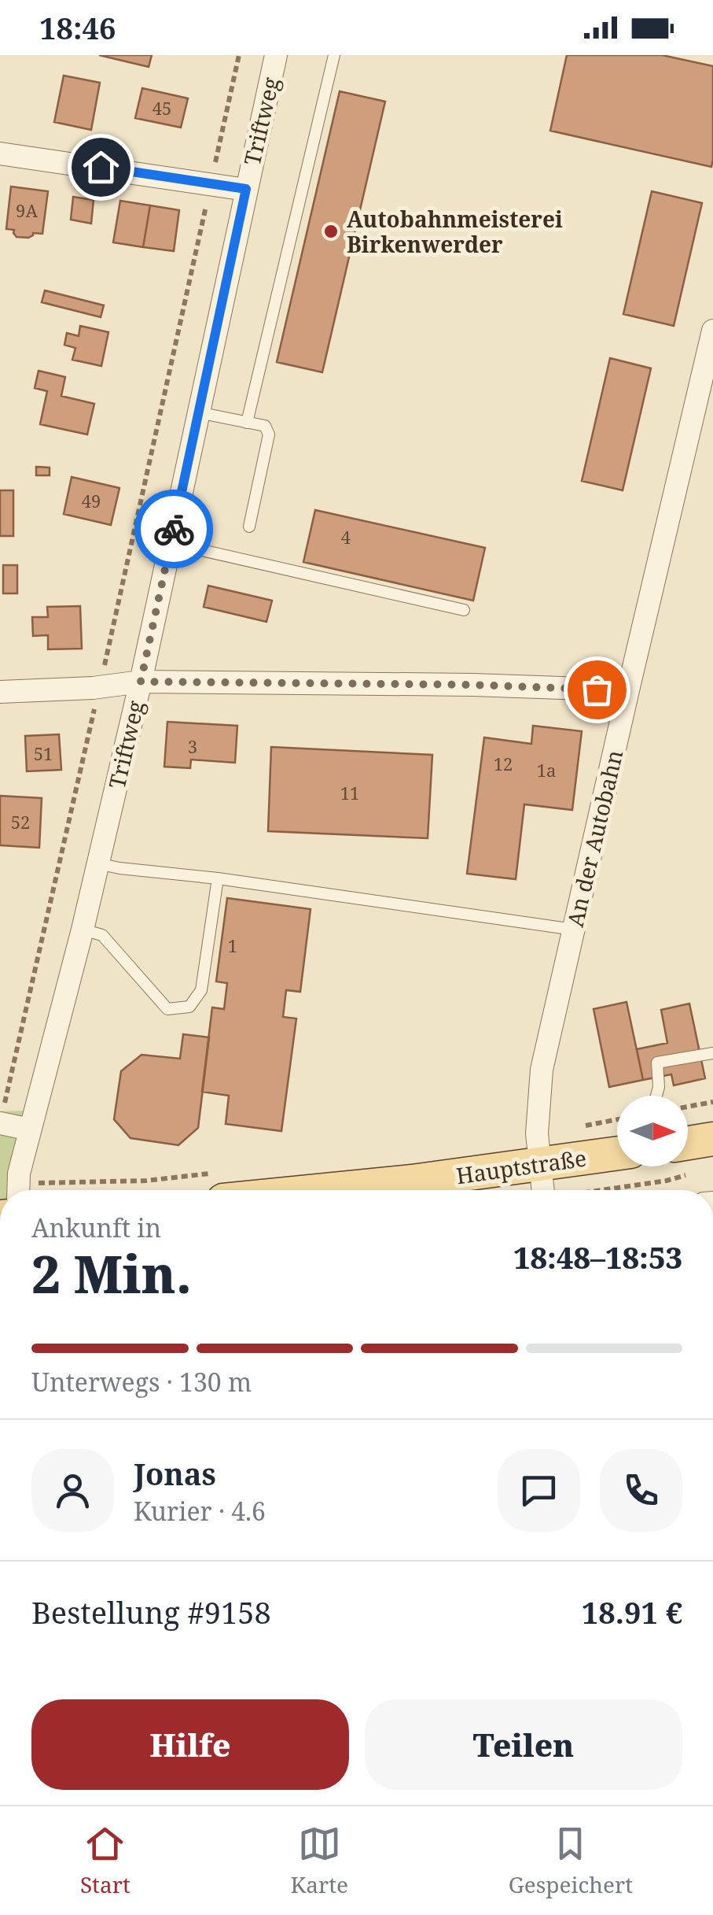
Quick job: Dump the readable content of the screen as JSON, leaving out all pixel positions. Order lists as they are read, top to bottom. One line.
{"streets":{"main road":["Hauptstraße"],"street":["Triftweg","An der Autobahn"]},"crossings":[["An der Autobahn","Hauptstraße"]],"places":["Autobahnmeisterei Birkenwerder"],"house_numbers":["45","9A","49","4","3","51","12","1a","11","52","1"],"north":"right","page":{"status":"18:46","heading":["2 Min.","Ankunft in","18:48–18:53"],"panel":["Jonas","Kurier · 4.6","Bestellung #9158","18.91 €"],"bar":"Unterwegs · 130 m","buttons":["Hilfe","Teilen"],"tabs":["Start","Karte","Gespeichert"]}}
